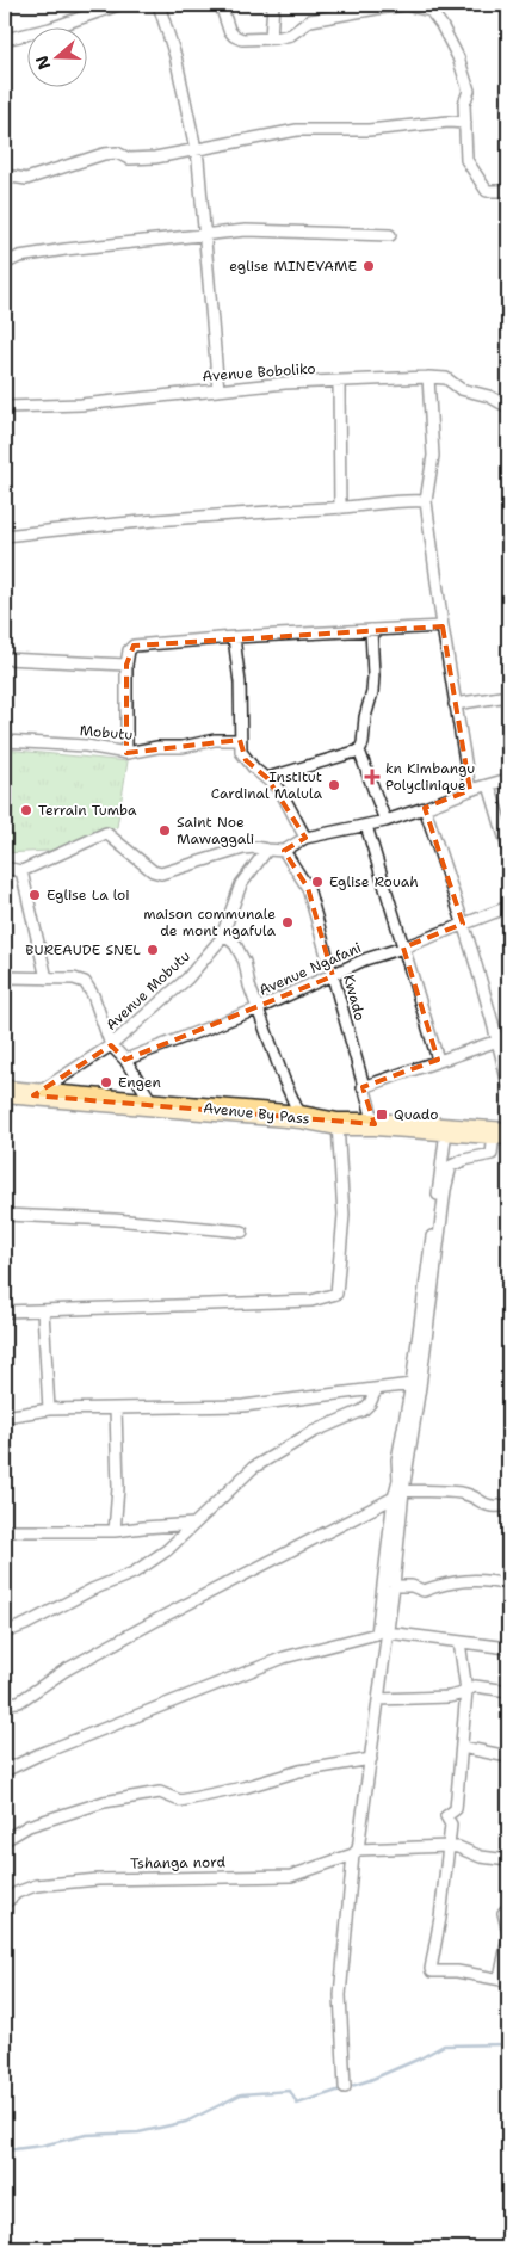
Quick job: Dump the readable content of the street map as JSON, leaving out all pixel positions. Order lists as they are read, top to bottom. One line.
{"streets":{"highway":["Avenue By Pass"],"street":["Avenue Boboliko","Mobutu","Avenue Ngafani","Avenue Mobutu","Kwado","Tshanga nord"]},"crossings":[["Avenue Ngafani","Kwado"],["Avenue Mobutu","Avenue By Pass"],["Kwado","Avenue By Pass"]],"places":{"other":["eglise MINEVAME","Institut Cardinal Malula","Terrain Tumba","Saint Noe Mawaggali","Eglise Rouah","Eglise La loi","maison communale de mont ngafula","BUREAUDE SNEL","Engen"],"health":["kn Kimbangu Polyclinique"],"transit":["Quado"]},"north":"left"}
